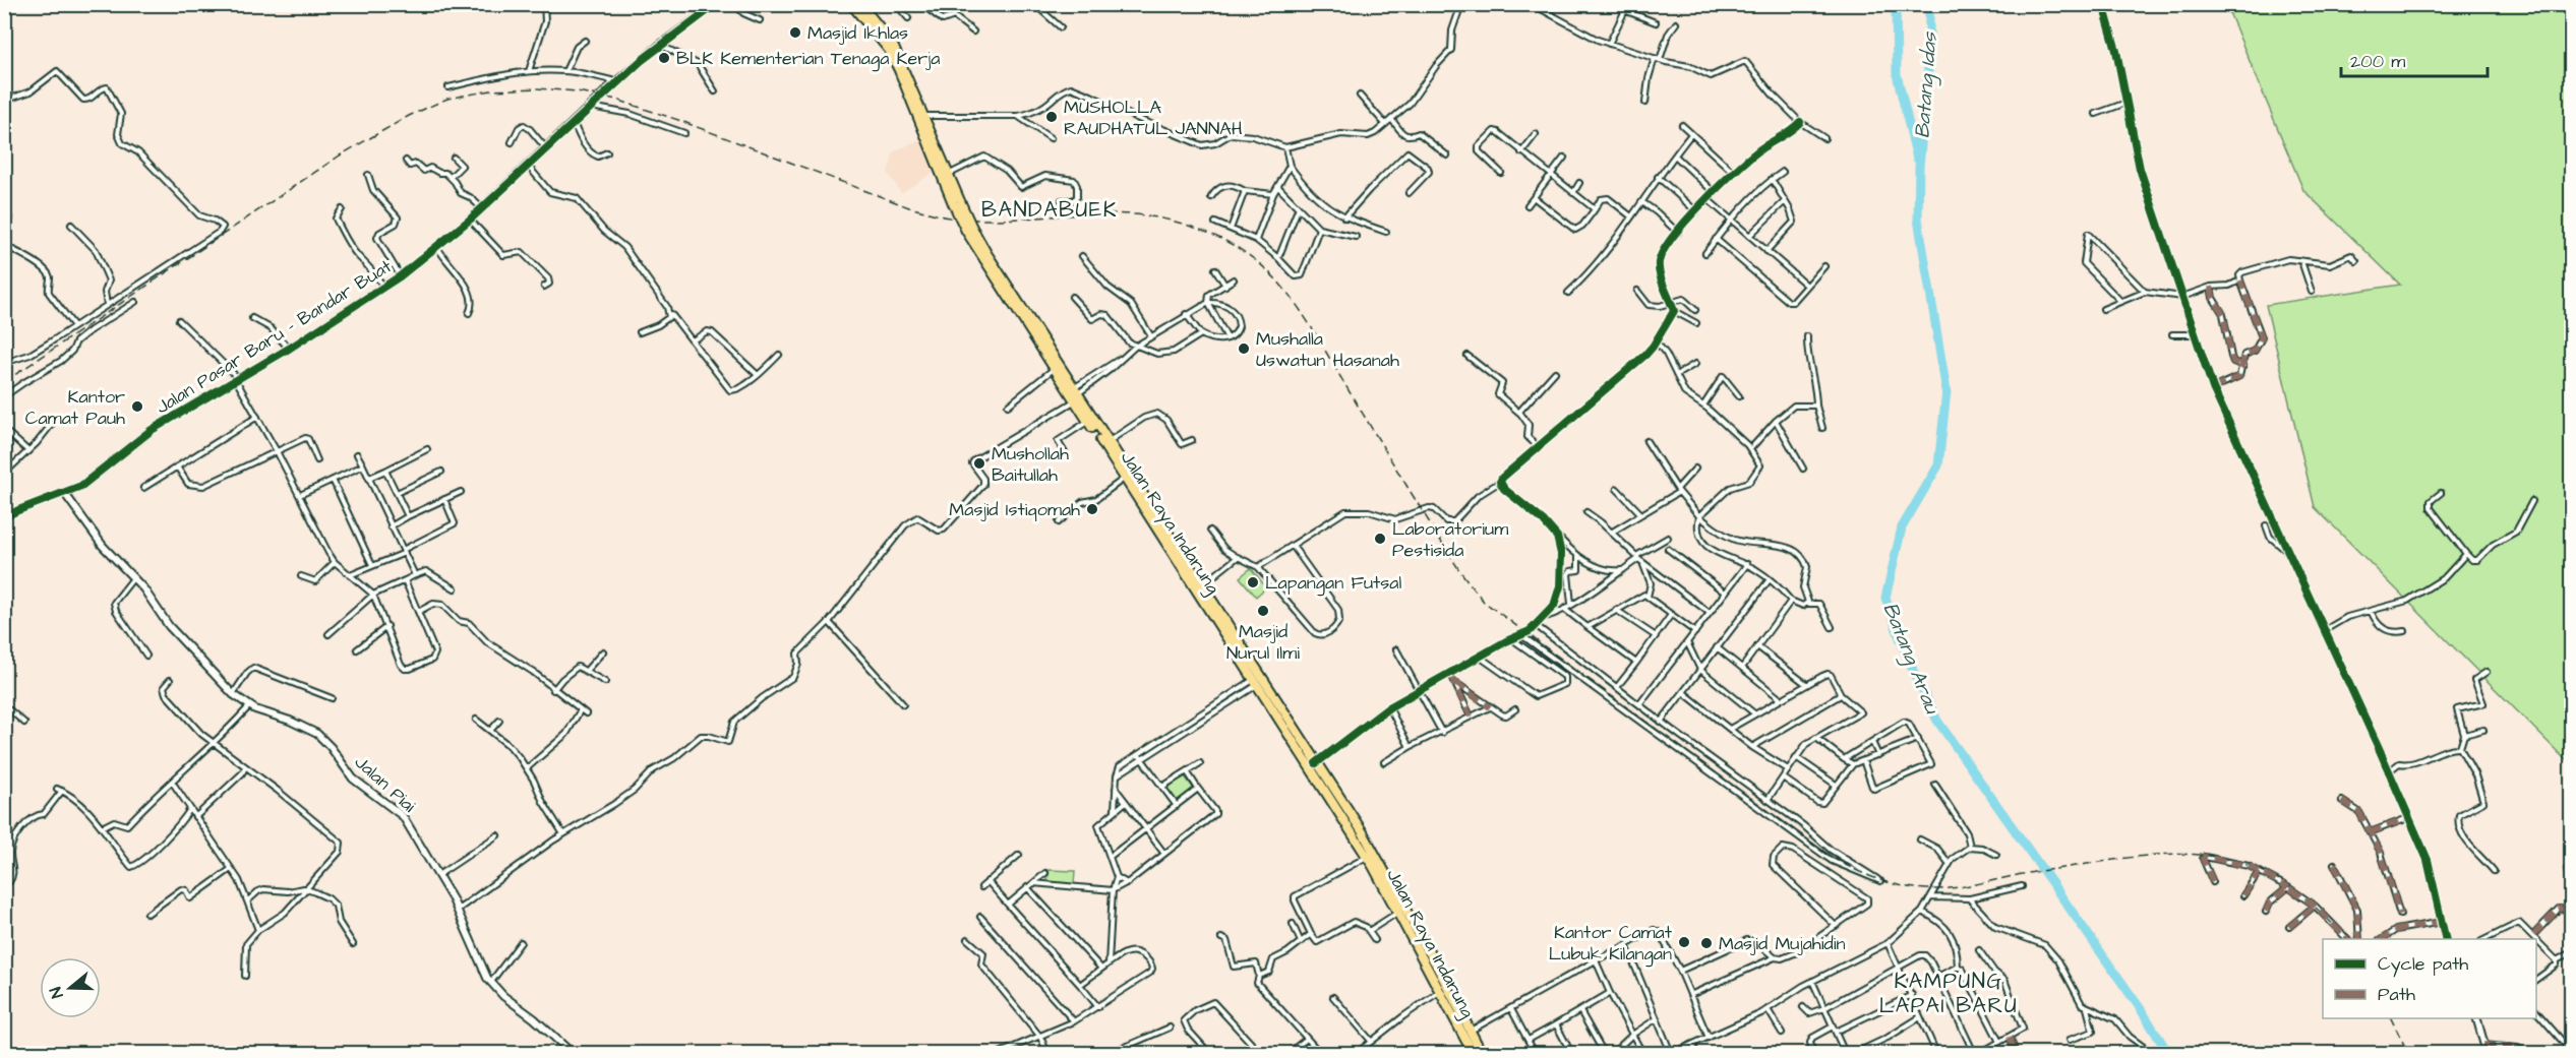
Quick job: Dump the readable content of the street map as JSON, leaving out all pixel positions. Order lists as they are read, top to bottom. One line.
{"streets":{"highway":["Jalan Raya Indarung"],"street":["Jalan Pasar Baru - Bandar Buat","Jalan Piai"]},"crossings":[["Jalan Pasar Baru - Bandar Buat","Jalan Piai"]],"districts":["BANDABUEK","KAMPUNG LAPAI BARU"],"water":["Batang Idas","Batang Arau"],"places":["Masjid Ikhlas","BLK Kementerian Tenaga Kerja","MUSHOLLA RAUDHATUL JANNAH","Mushalla Uswatun Hasanah","Kantor Camat Pauh","Mushollah Baitullah","Masjid Istiqomah","Laboratorium Pestisida","Lapangan Futsal","Masjid Nurul Ilmi","Kantor Camat Lubuk Kilangan","Masjid Mujahidin"],"legend":["Cycle path","Path"],"scale_bar":"200 m","north":"left"}
